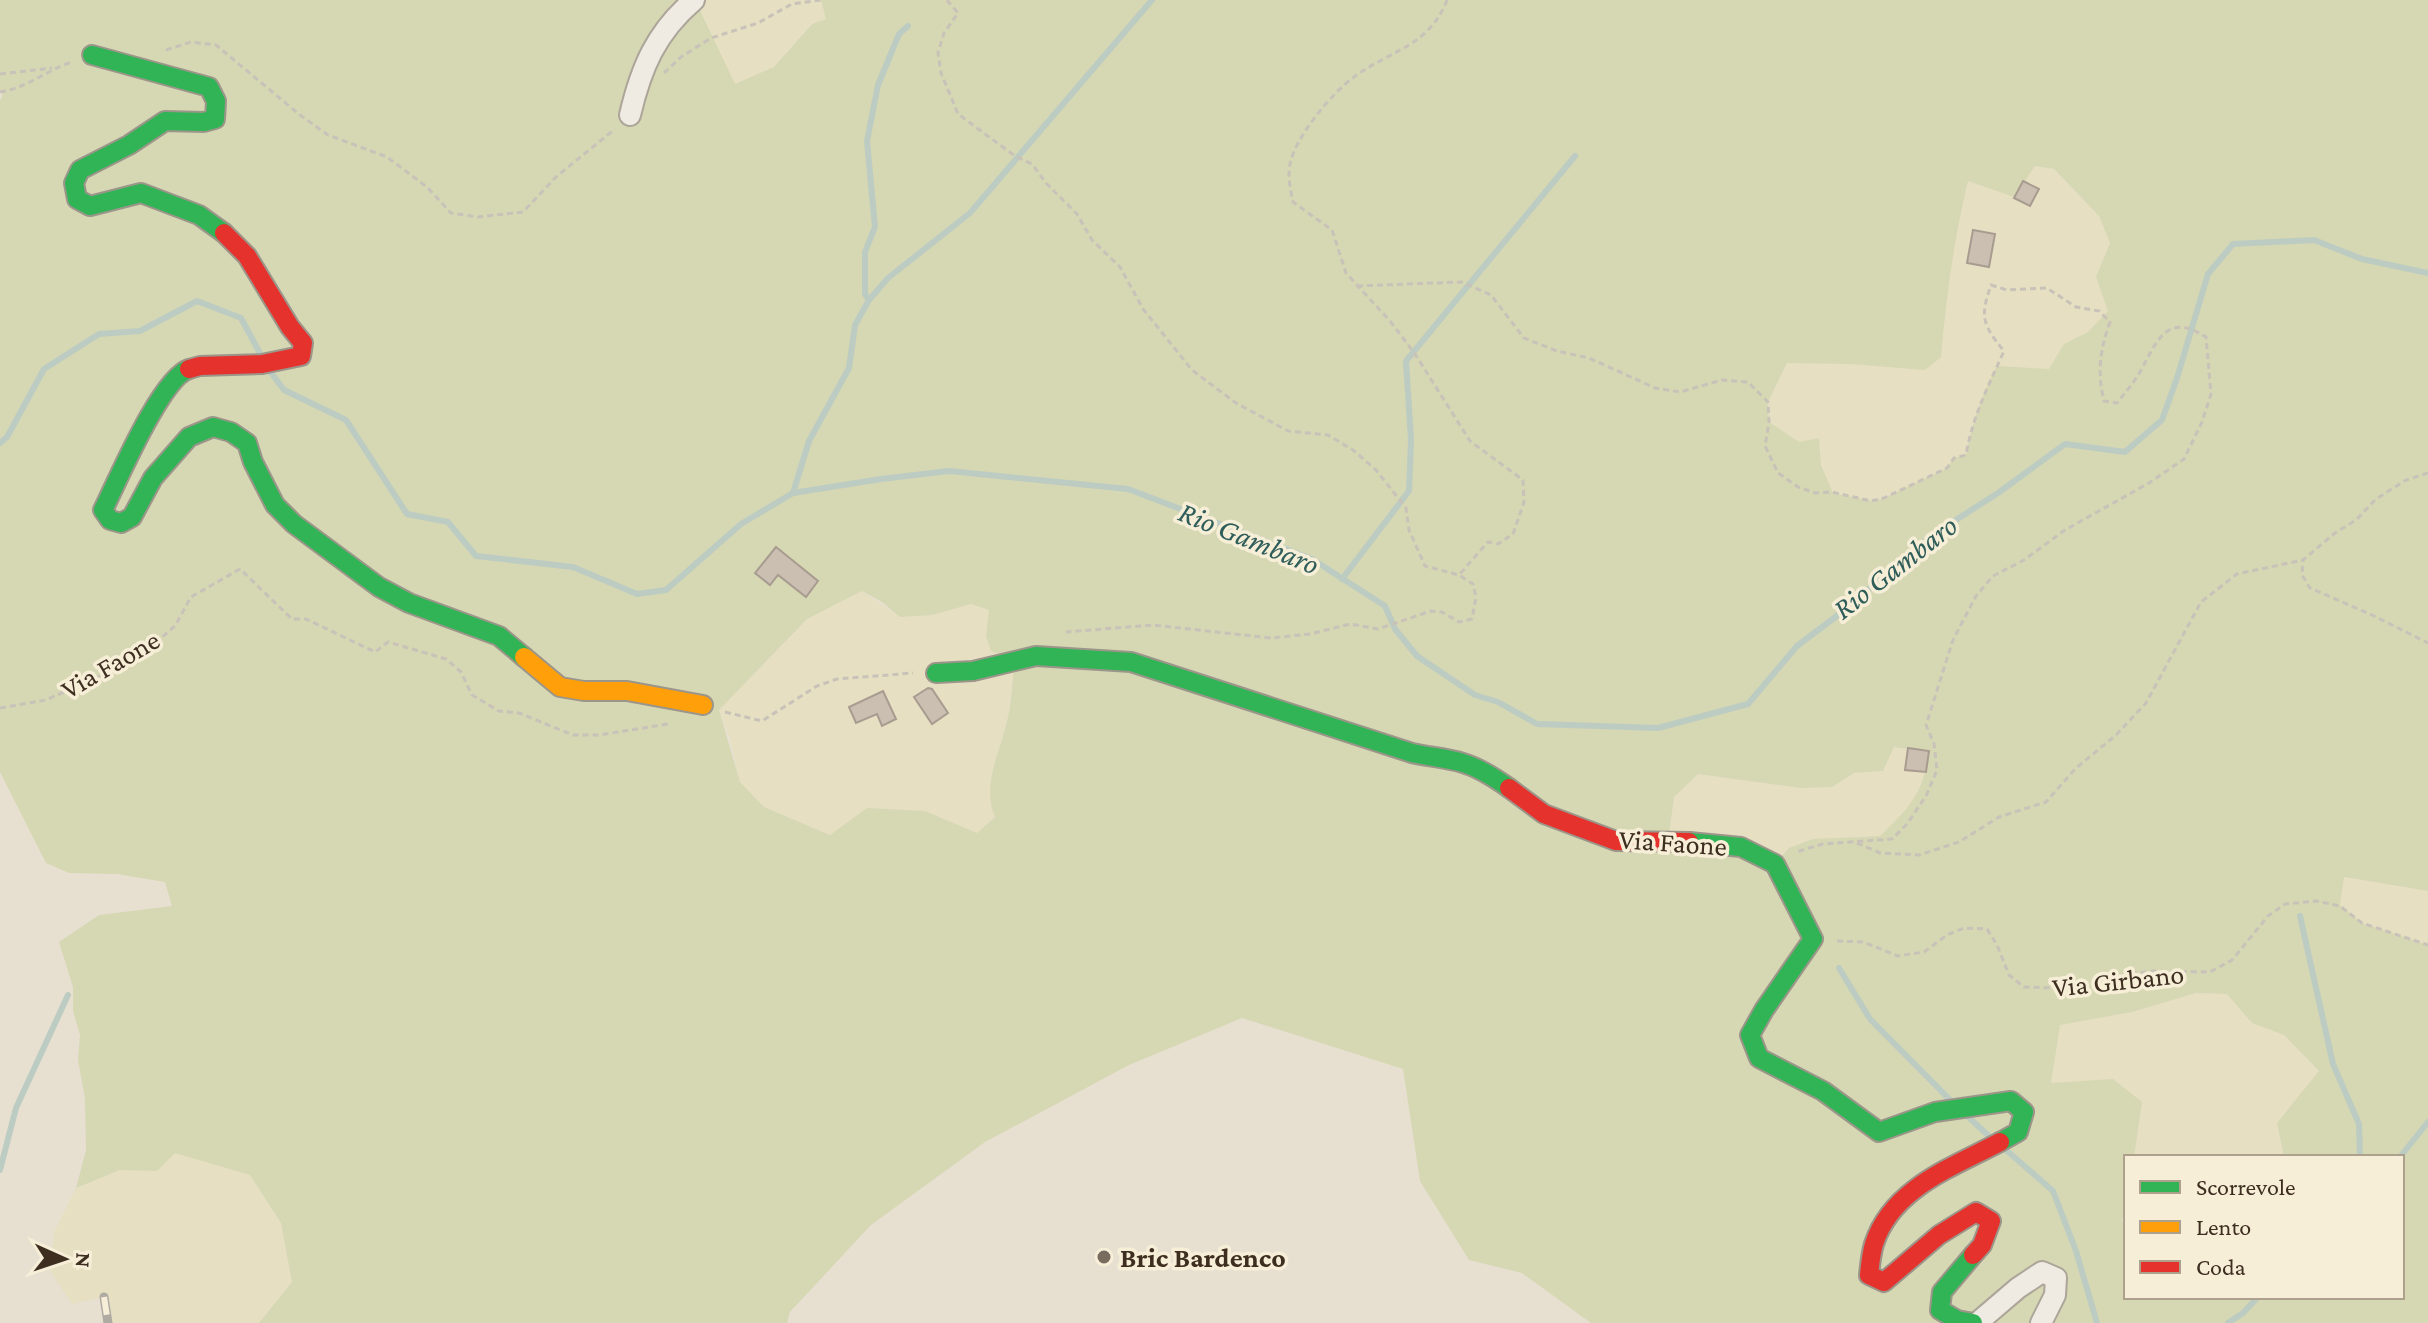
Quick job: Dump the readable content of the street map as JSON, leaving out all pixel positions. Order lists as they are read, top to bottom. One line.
{"streets":{"street":["Via Faone"],"path":["Via Girbano"]},"water":["Rio Gambaro"],"places":["Bric Bardenco"],"legend":["Scorrevole","Lento","Coda"],"north":"right"}
